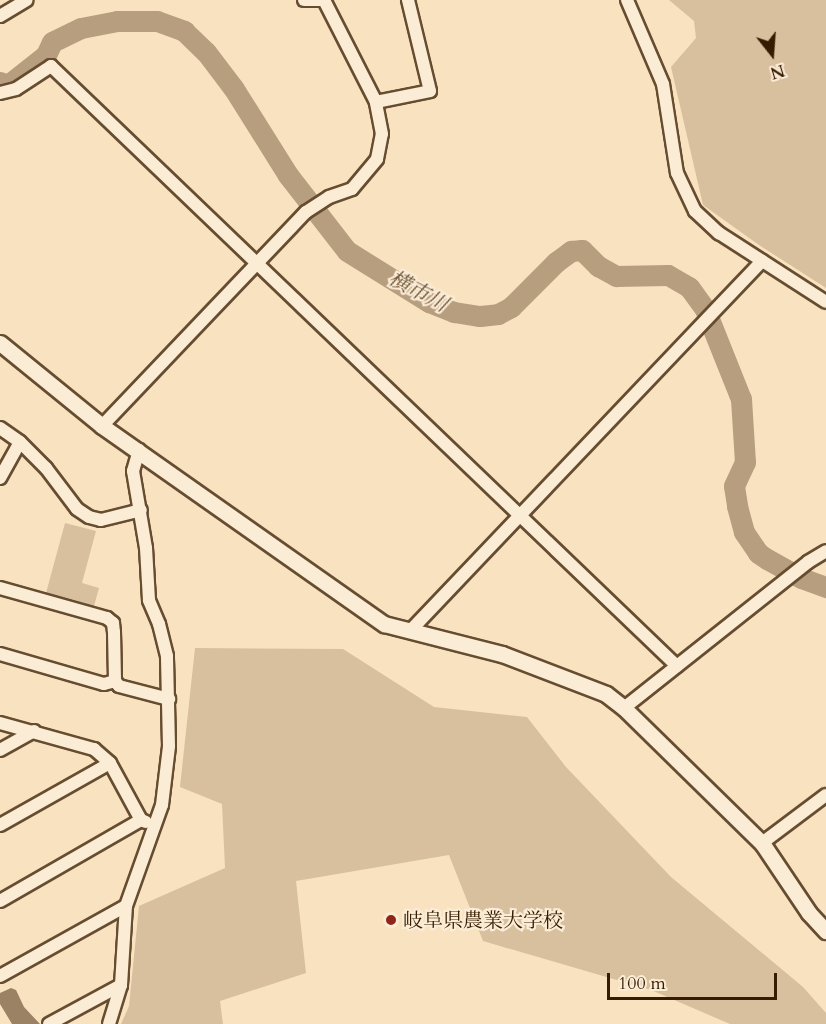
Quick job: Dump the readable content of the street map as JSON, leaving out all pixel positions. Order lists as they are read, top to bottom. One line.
{"water":["横市川"],"places":["岐阜県農業大学校"],"scale_bar":"100 m","north":"bottom"}
